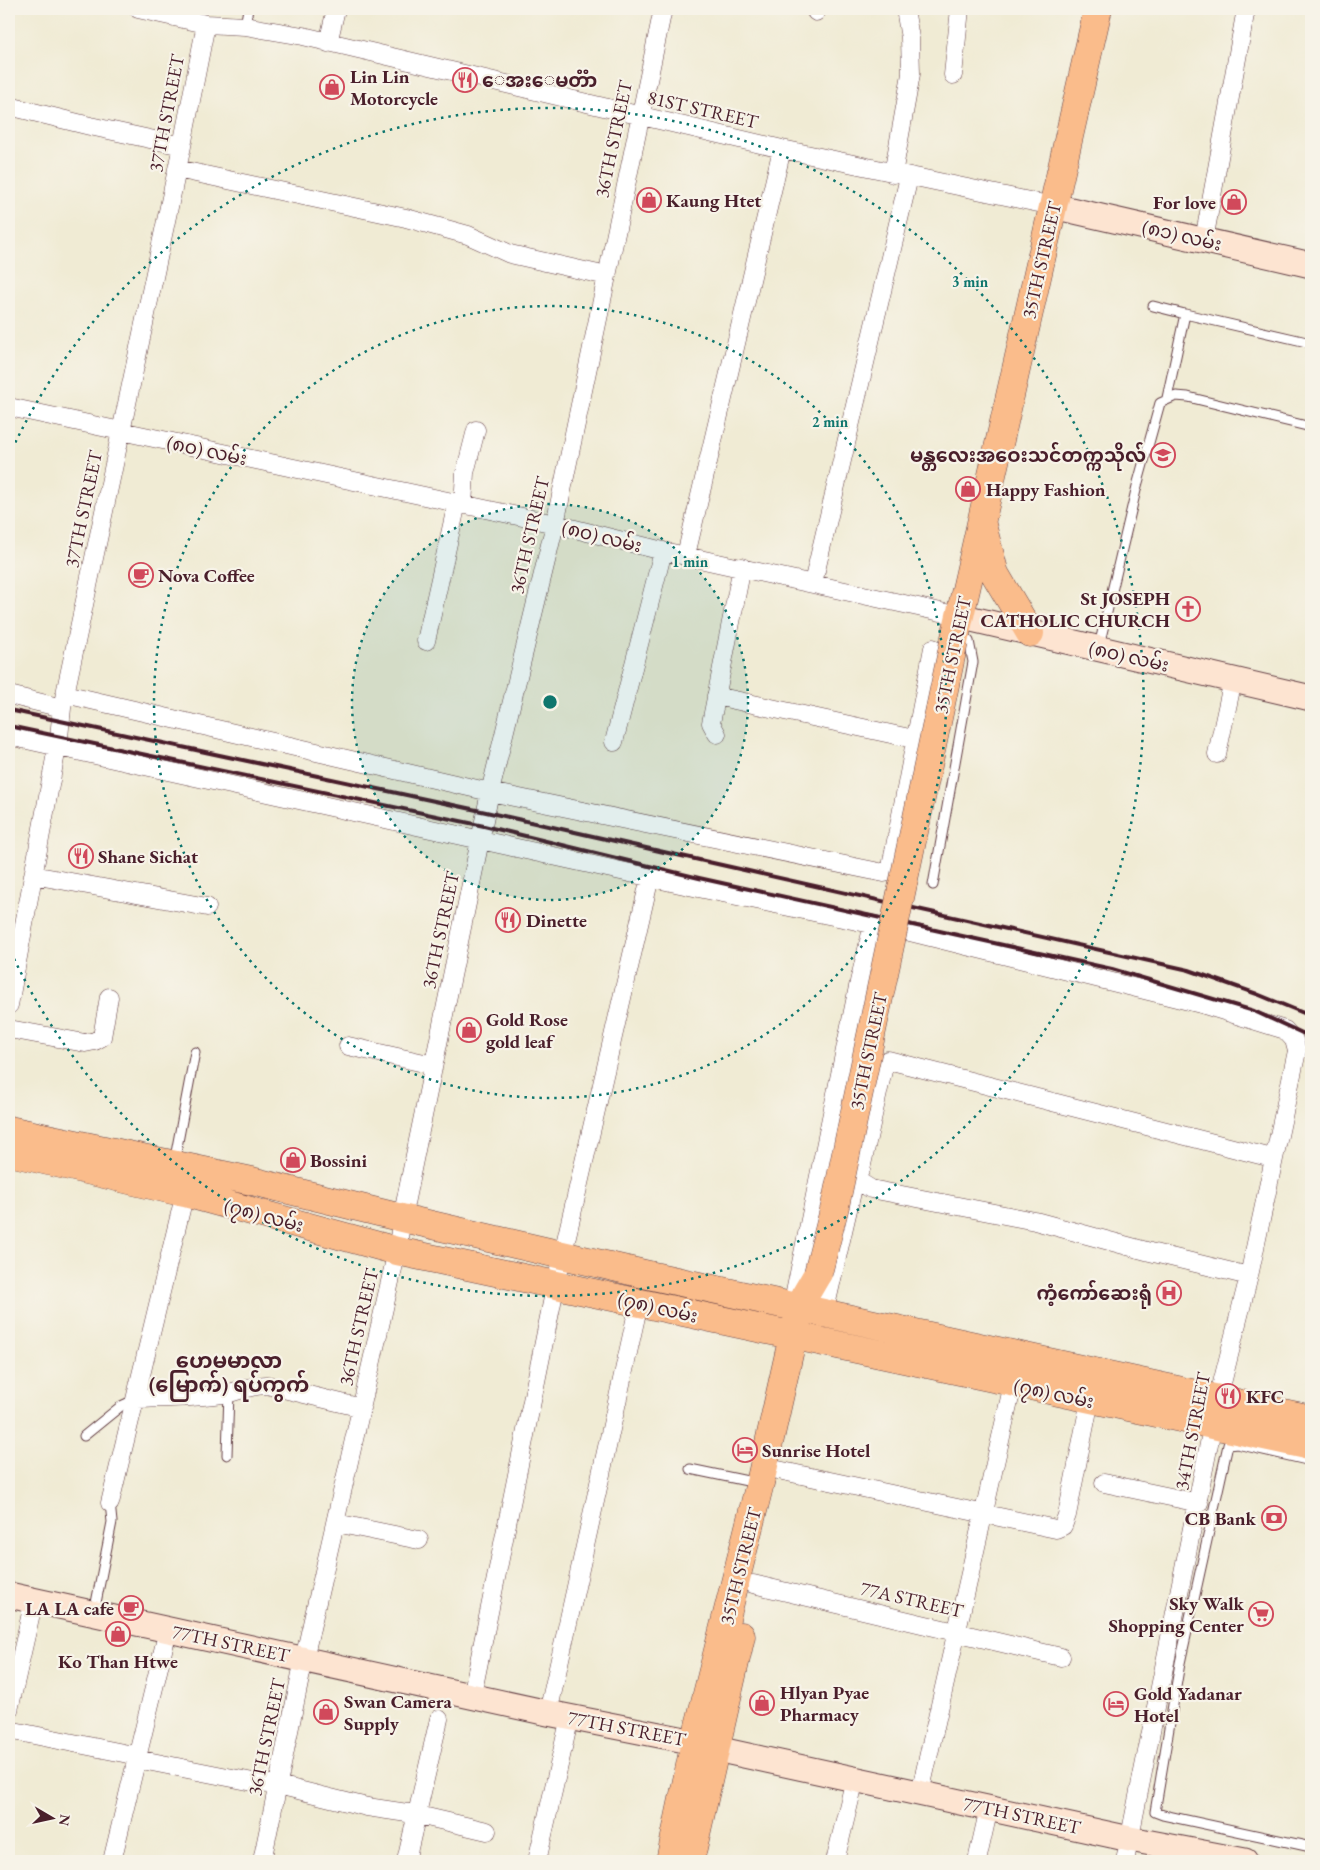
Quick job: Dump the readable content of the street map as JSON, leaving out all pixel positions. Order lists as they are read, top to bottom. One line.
{"streets":{"main road":["35TH STREET","(၇၈) လမ်း"],"street":["81ST STREET","37TH STREET","36TH STREET","(၈၁) လမ်း","(၈၀) လမ်း","34TH STREET","77A STREET","77TH STREET"]},"crossings":[["81ST STREET","37TH STREET"],["81ST STREET","36TH STREET"],["81ST STREET","(၈၁) လမ်း"],["81ST STREET","35TH STREET"],["37TH STREET","(၈၀) လမ်း"],["36TH STREET","(၈၀) လမ်း"],["36TH STREET","(၇၈) လမ်း"],["36TH STREET","77TH STREET"],["(၈၁) လမ်း","35TH STREET"],["35TH STREET","(၈၀) လမ်း"],["35TH STREET","(၇၈) လမ်း"],["35TH STREET","77A STREET"],["35TH STREET","77TH STREET"],["(၇၈) လမ်း","34TH STREET"],["34TH STREET","77TH STREET"]],"districts":["ဟေမမာလာ (မြောက်) ရပ်ကွက်"],"places":{"restaurant":["ေအးေမတၱာ","Shane Sichat","Dinette","KFC"],"shop":["Lin Lin Motorcycle","Kaung Htet","For love","Happy Fashion","Gold Rose gold leaf","Bossini","Ko Than Htwe","Hlyan Pyae Pharmacy","Swan Camera Supply"],"school or university":["မန္တလေးအဝေးသင်တက္ကသိုလ်"],"cafe":["Nova Coffee","LA LA cafe"],"church":["St JOSEPH CATHOLIC CHURCH"],"hospital":["ကံ့ကော်ဆေးရုံ"],"hotel":["Sunrise Hotel","Gold Yadanar Hotel"],"bank":["CB Bank"],"supermarket":["Sky Walk Shopping Center"]},"north":"right","rings":["3 min","2 min","1 min"]}
